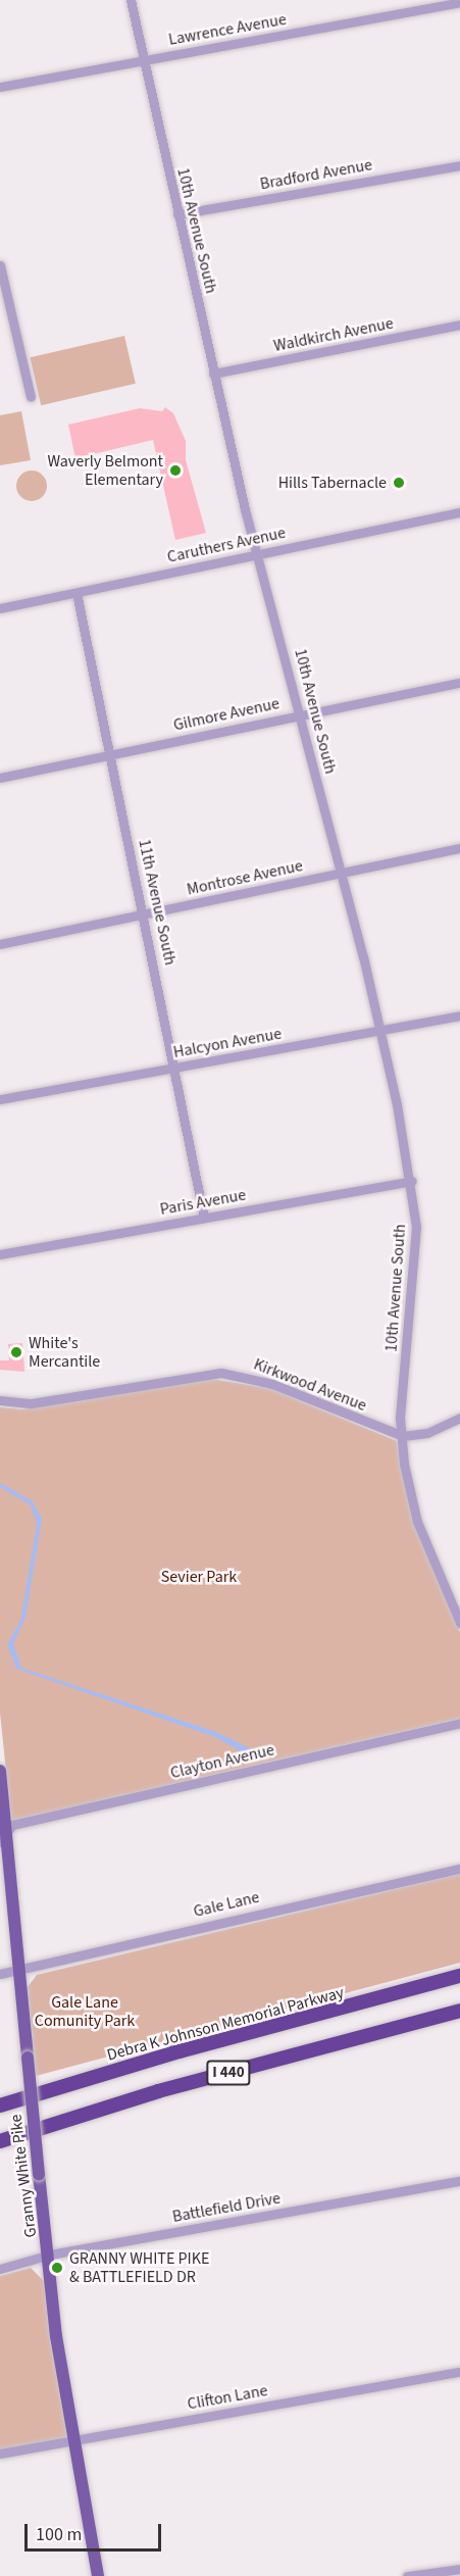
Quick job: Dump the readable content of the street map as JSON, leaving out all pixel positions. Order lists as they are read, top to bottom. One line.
{"streets":{"highway":["Debra K Johnson Memorial Parkway","I 440"],"main road":["Granny White Pike"],"street":["Lawrence Avenue","Bradford Avenue","10th Avenue South","Waldkirch Avenue","Caruthers Avenue","Gilmore Avenue","Montrose Avenue","11th Avenue South","Halcyon Avenue","Paris Avenue","Kirkwood Avenue","Clayton Avenue","Gale Lane","Battlefield Drive","Clifton Lane"]},"crossings":[["Lawrence Avenue","10th Avenue South"],["Bradford Avenue","10th Avenue South"],["10th Avenue South","Waldkirch Avenue"],["10th Avenue South","Caruthers Avenue"],["10th Avenue South","Gilmore Avenue"],["10th Avenue South","Montrose Avenue"],["10th Avenue South","Halcyon Avenue"],["10th Avenue South","Paris Avenue"],["10th Avenue South","Kirkwood Avenue"],["Caruthers Avenue","11th Avenue South"],["Gilmore Avenue","11th Avenue South"],["Montrose Avenue","11th Avenue South"],["11th Avenue South","Halcyon Avenue"],["11th Avenue South","Paris Avenue"],["Clayton Avenue","Granny White Pike"],["Gale Lane","Granny White Pike"],["Granny White Pike","Battlefield Drive"],["Granny White Pike","Clifton Lane"]],"parks":["Sevier Park","Gale Lane Comunity Park"],"places":["Waverly Belmont Elementary","Hills Tabernacle","White's Mercantile","GRANNY WHITE PIKE & BATTLEFIELD DR"],"scale_bar":"100 m"}
